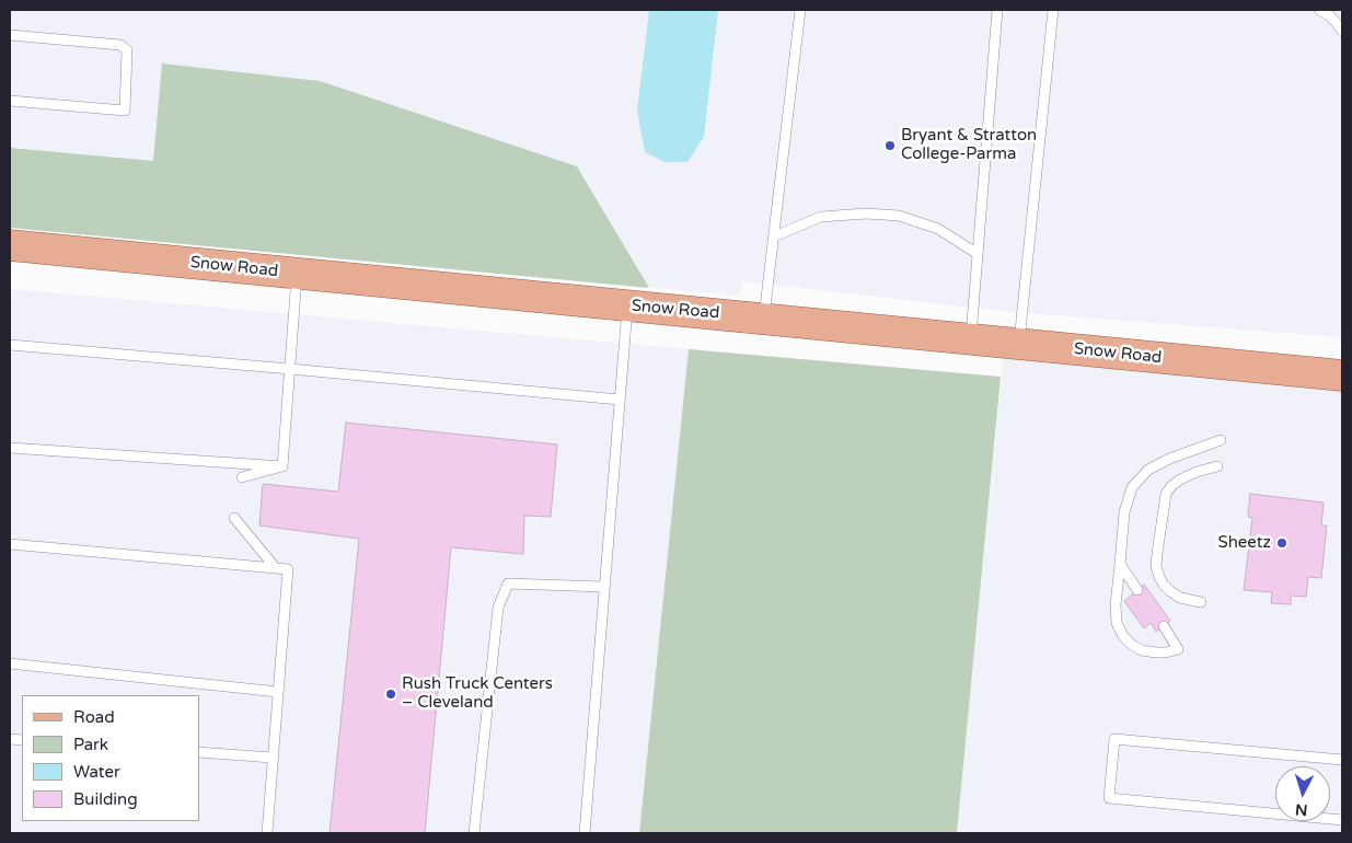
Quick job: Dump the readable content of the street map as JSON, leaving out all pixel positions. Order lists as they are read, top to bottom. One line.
{"streets":{"main road":["Snow Road"]},"places":["Bryant & Stratton College-Parma","Sheetz","Rush Truck Centers – Cleveland"],"legend":["Road","Park","Water","Building"],"north":"bottom"}
